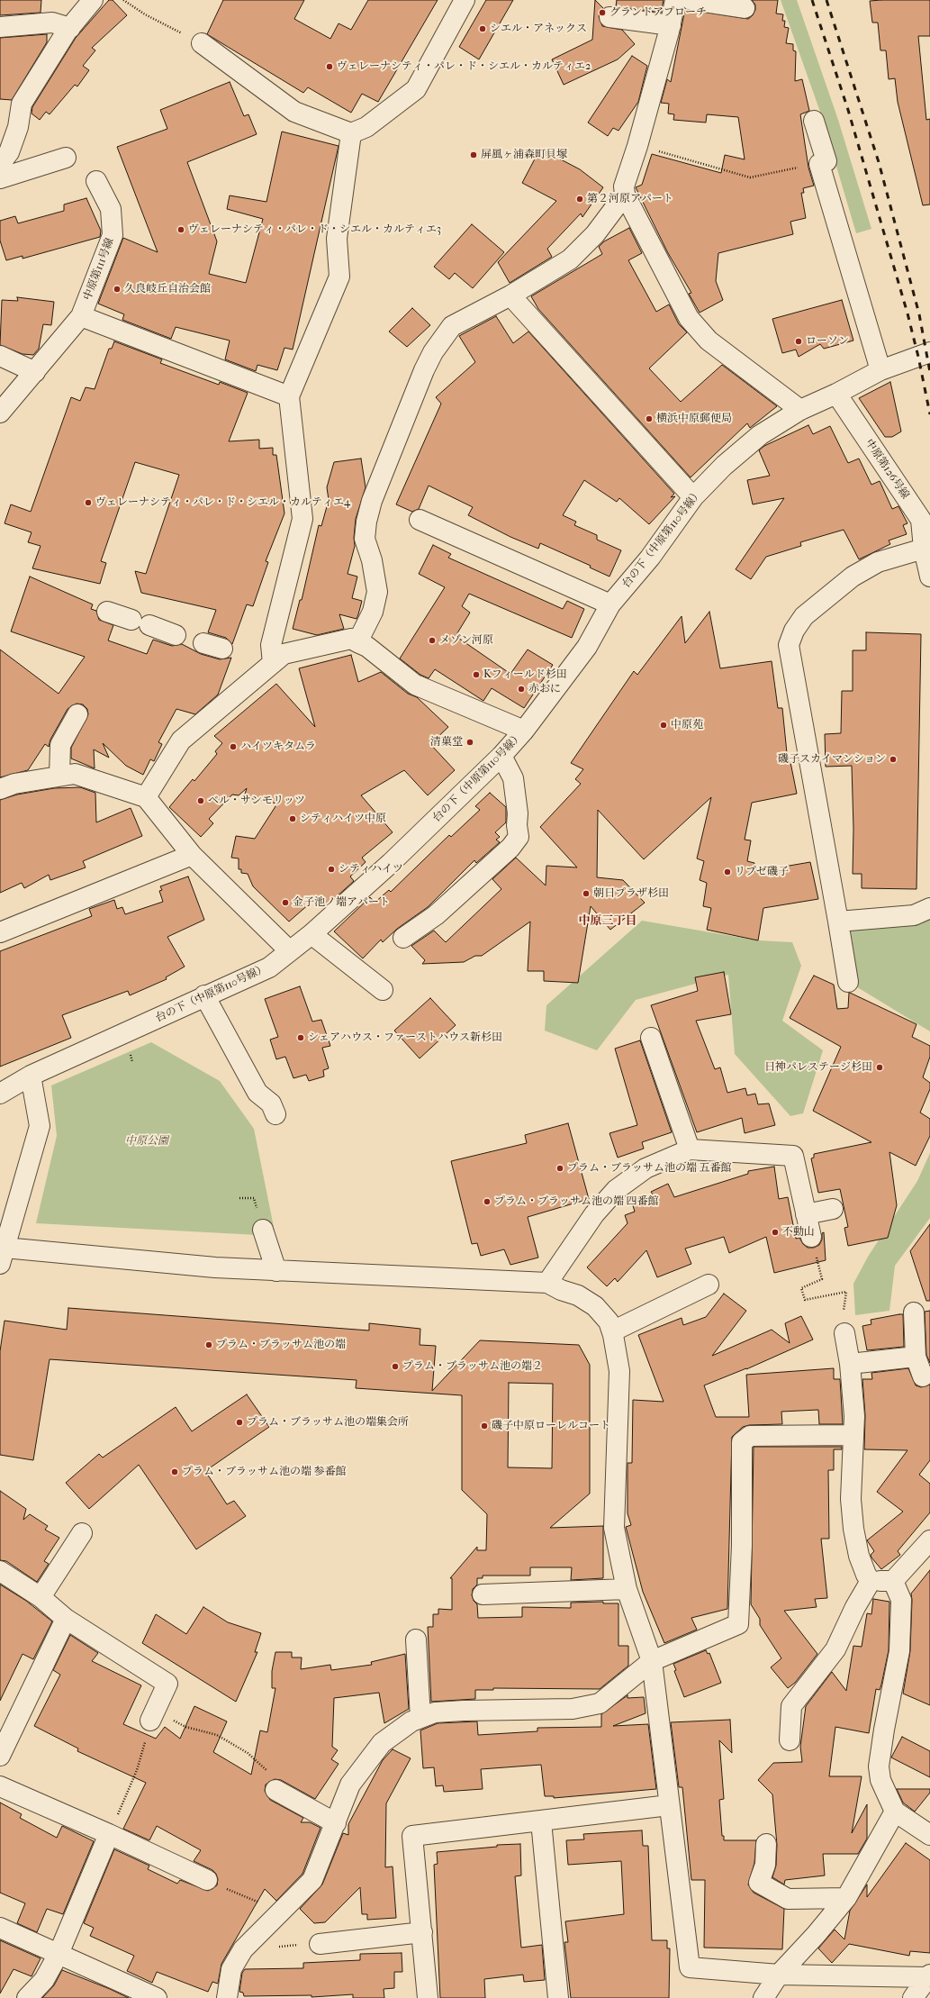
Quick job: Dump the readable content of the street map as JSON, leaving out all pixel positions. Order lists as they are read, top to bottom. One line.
{"streets":{"street":["中原第111号線","中原第126号線","台の下（中原第110号線）"]},"crossings":[["中原第126号線","台の下（中原第110号線）"]],"districts":["中原三丁目"],"parks":["中原公園"],"places":["グランドアプローチ","シエル・アネックス","ヴェレーナシティ・パレ・ド・シエル・カルティエ2","屏風ヶ浦森町貝塚","第２河原アパート","ヴェレーナシティ・パレ・ド・シエル・カルティエ3","久良岐丘自治会館","ローソン","横浜中原郵便局","ヴェレーナシティ・パレ・ド・シエル・カルティエ4","メゾン河原","Kフィールド杉田","赤おに","中原苑","清菓堂","ハイツキタムラ","磯子スカイマンション","ベル・サンモリッツ","シティハイツ中原","シティハイツ","リプゼ磯子","朝日プラザ杉田","金子池ノ端アパート","シェアハウス・ファーストハウス新杉田","日神パレステージ杉田","プラム・ブラッサム池の端 五番館","プラム・ブラッサム池の端 四番館","不動山","プラム・ブラッサム池の端","プラム・ブラッサム池の端２","プラム・ブラッサム池の端集会所","磯子中原ローレルコート","プラム・ブラッサム池の端 参番館"]}
